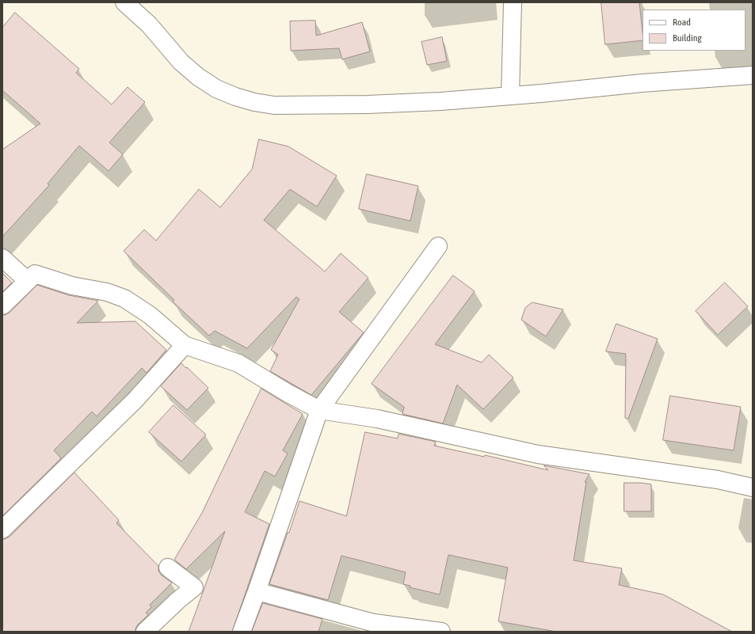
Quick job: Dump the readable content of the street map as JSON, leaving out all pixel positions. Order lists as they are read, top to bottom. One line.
{"legend":["Road","Building"]}
